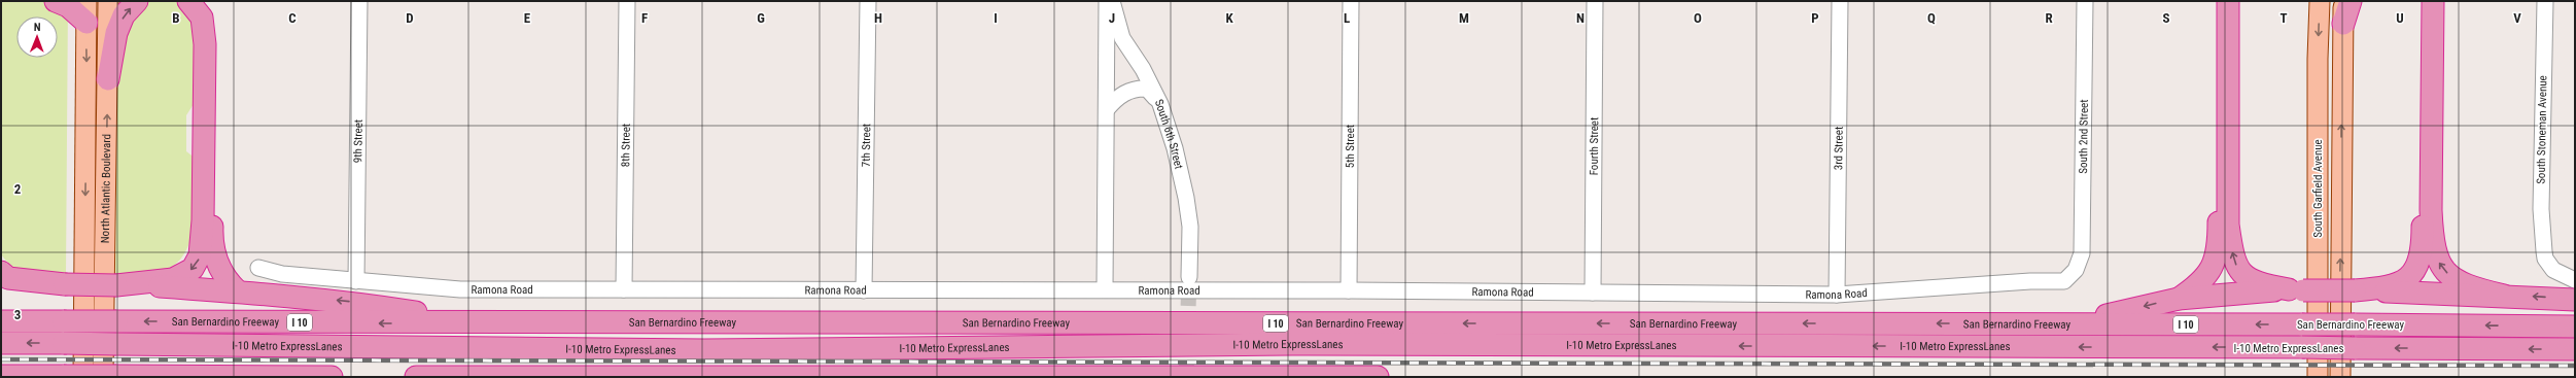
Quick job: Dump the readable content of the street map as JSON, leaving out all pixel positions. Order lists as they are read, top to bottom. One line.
{"streets":{"highway":["San Bernardino Freeway","I 10","I-10 Metro ExpressLanes"],"main road":["South Garfield Avenue","North Atlantic Boulevard"],"street":["South Stoneman Avenue","South 6th Street","South 2nd Street","9th Street","8th Street","7th Street","5th Street","Fourth Street","3rd Street","Ramona Road"]},"crossings":[["South 2nd Street","Ramona Road"],["9th Street","Ramona Road"],["8th Street","Ramona Road"],["7th Street","Ramona Road"],["5th Street","Ramona Road"],["Fourth Street","Ramona Road"],["3rd Street","Ramona Road"]],"north":"top","grid":{"columns":["B","C","D","E","F","G","H","I","J","K","L","M","N","O","P","Q","R","S","T","U","V"],"rows":["2","3"]}}
